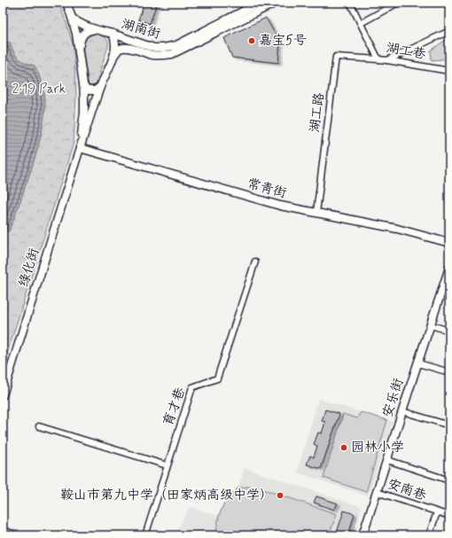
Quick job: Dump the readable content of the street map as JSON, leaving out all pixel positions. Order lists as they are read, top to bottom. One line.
{"streets":{"main road":["湖南街","常青街","绿化街","安乐街"],"street":["湖工巷","湖工路","育才巷","安南巷"]},"crossings":[["湖南街","绿化街"],["湖工巷","湖工路"],["湖工路","常青街"],["常青街","绿化街"],["安乐街","安南巷"]],"parks":["2·19 Park"],"places":["嘉宝5号","园林小学","鞍山市第九中学（田家炳高级中学）"]}
